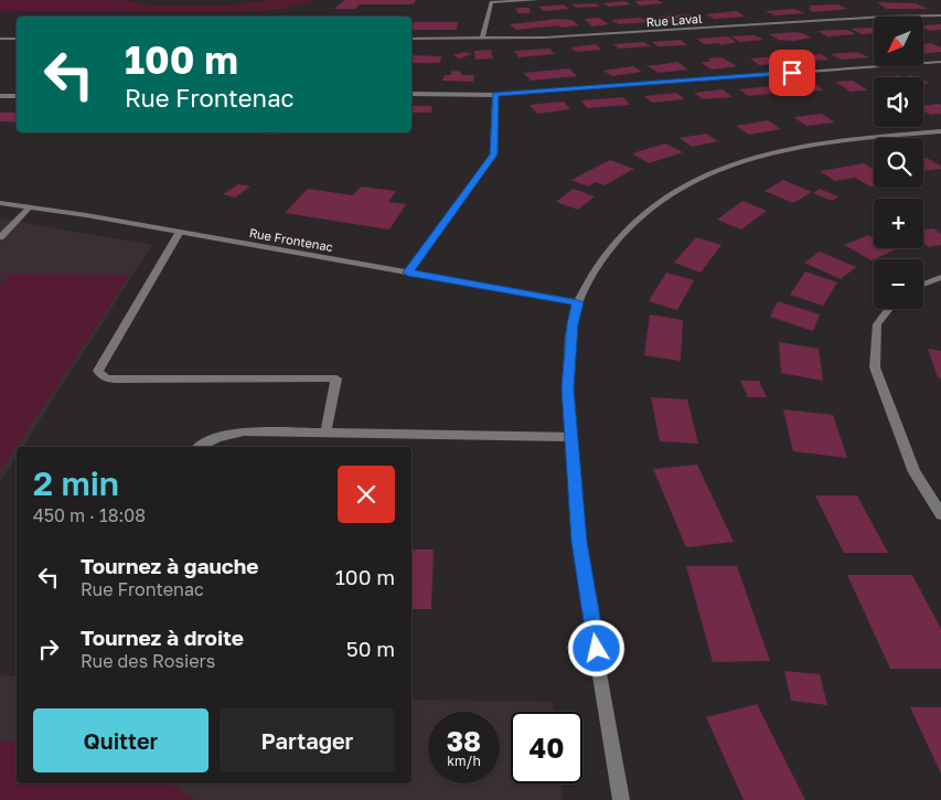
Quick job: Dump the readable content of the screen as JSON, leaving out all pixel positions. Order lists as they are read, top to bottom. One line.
{"streets":{"street":["Rue Laval","Rue Frontenac"]},"north":"bottom left","page":{"map_buttons":["+","−"],"turn":["100 m","Rue Frontenac"],"heading":["2 min","450 m · 18:08"],"list":[{"name":"Tournez à gauche","note":"Rue Frontenac","value":"100 m"},{"name":"Tournez à droite","note":"Rue des Rosiers","value":"50 m"}],"buttons":["Quitter","Partager"],"speed":"38 km/h","limit":"40"}}
